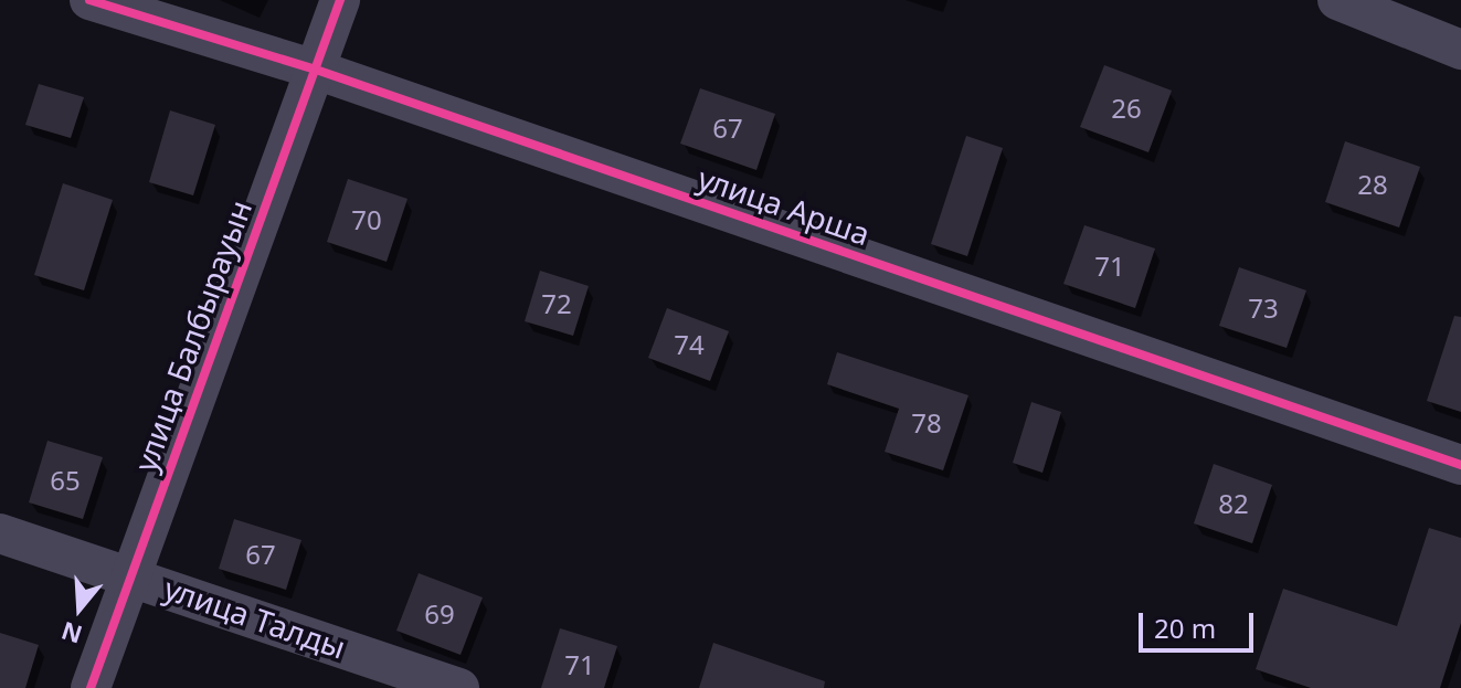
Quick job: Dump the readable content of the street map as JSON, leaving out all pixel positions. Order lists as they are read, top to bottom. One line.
{"streets":{"street":["улица Арша","улица Балбырауын","улица Талды"]},"crossings":[["улица Арша","улица Балбырауын"],["улица Балбырауын","улица Талды"]],"house_numbers":["26","67","28","70","71","72","73","74","78","65","82","67","69","71"],"scale_bar":"20 m","north":"bottom"}
